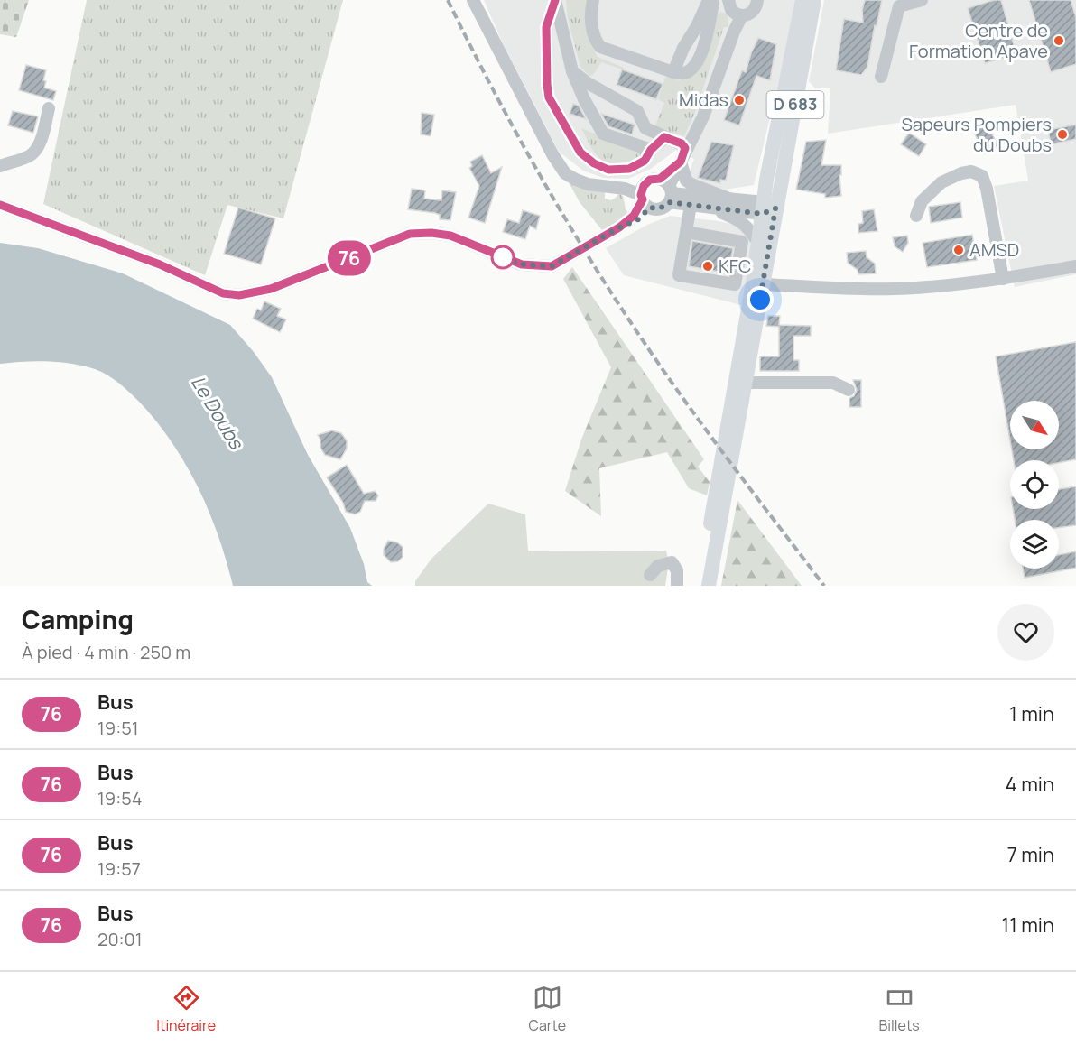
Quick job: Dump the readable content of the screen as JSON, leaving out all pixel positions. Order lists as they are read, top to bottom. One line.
{"streets":{"main road":["D 683"]},"water":["Le Doubs"],"places":["Centre de Formation Apave","Midas","Sapeurs Pompiers du Doubs","AMSD","KFC"],"lines":["bus line 76"],"north":"bottom right","page":{"on_map":"76","heading":["Camping","À pied · 4 min · 250 m"],"list":[{"mark":"76","name":"Bus","note":"19:51","value":"1 min"},{"mark":"76","name":"Bus","note":"19:54","value":"4 min"},{"mark":"76","name":"Bus","note":"19:57","value":"7 min"},{"mark":"76","name":"Bus","note":"20:01","value":"11 min"}],"tabs":["Itinéraire","Carte","Billets"]}}
